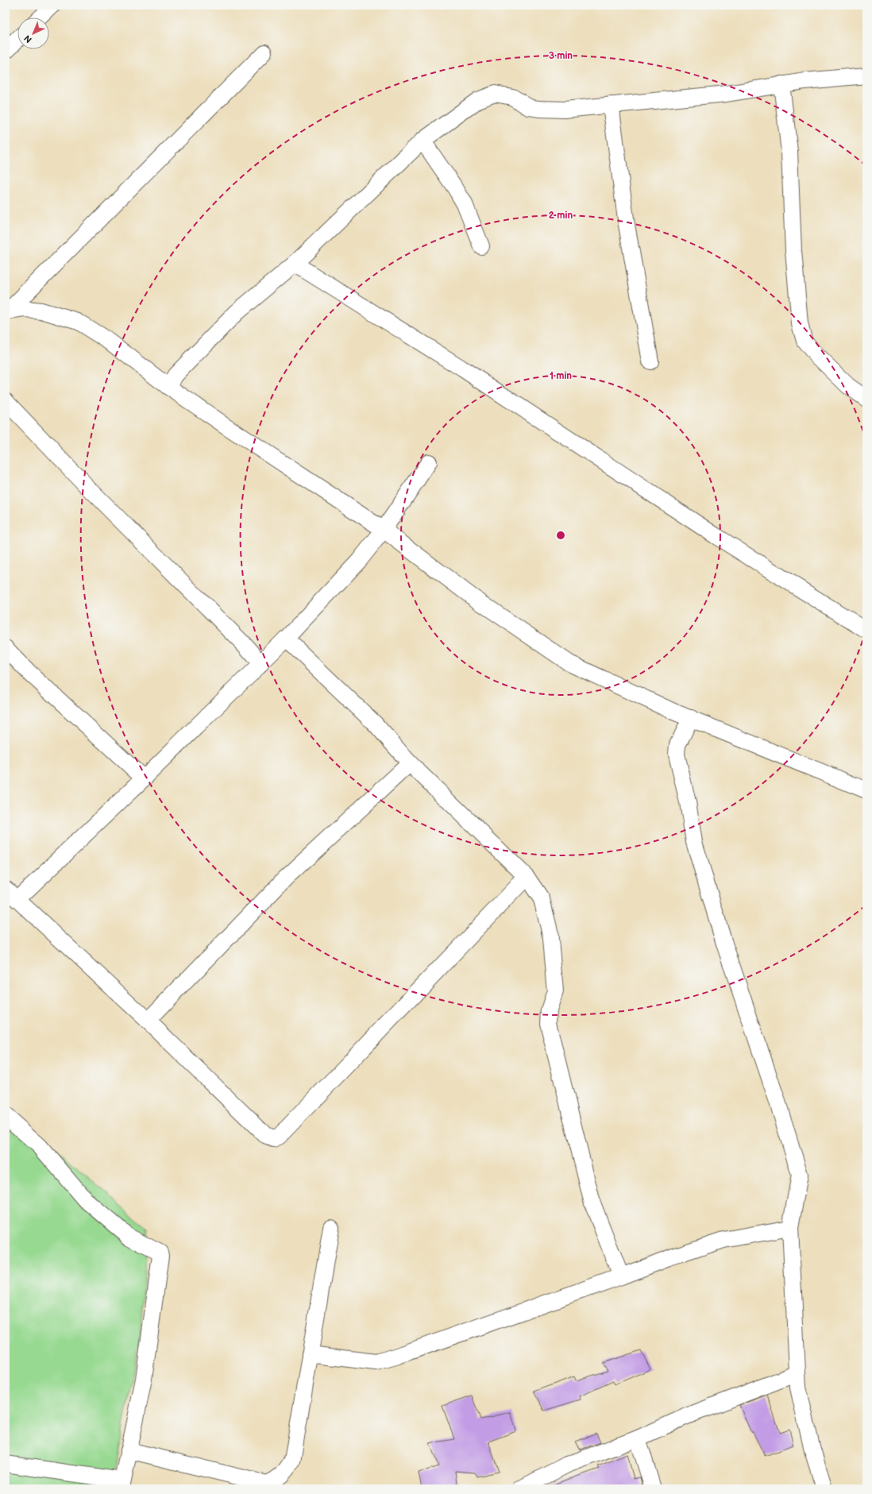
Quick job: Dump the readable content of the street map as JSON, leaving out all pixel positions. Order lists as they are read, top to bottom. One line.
{"north":"bottom left","rings":["3 min","2 min","1 min"]}
